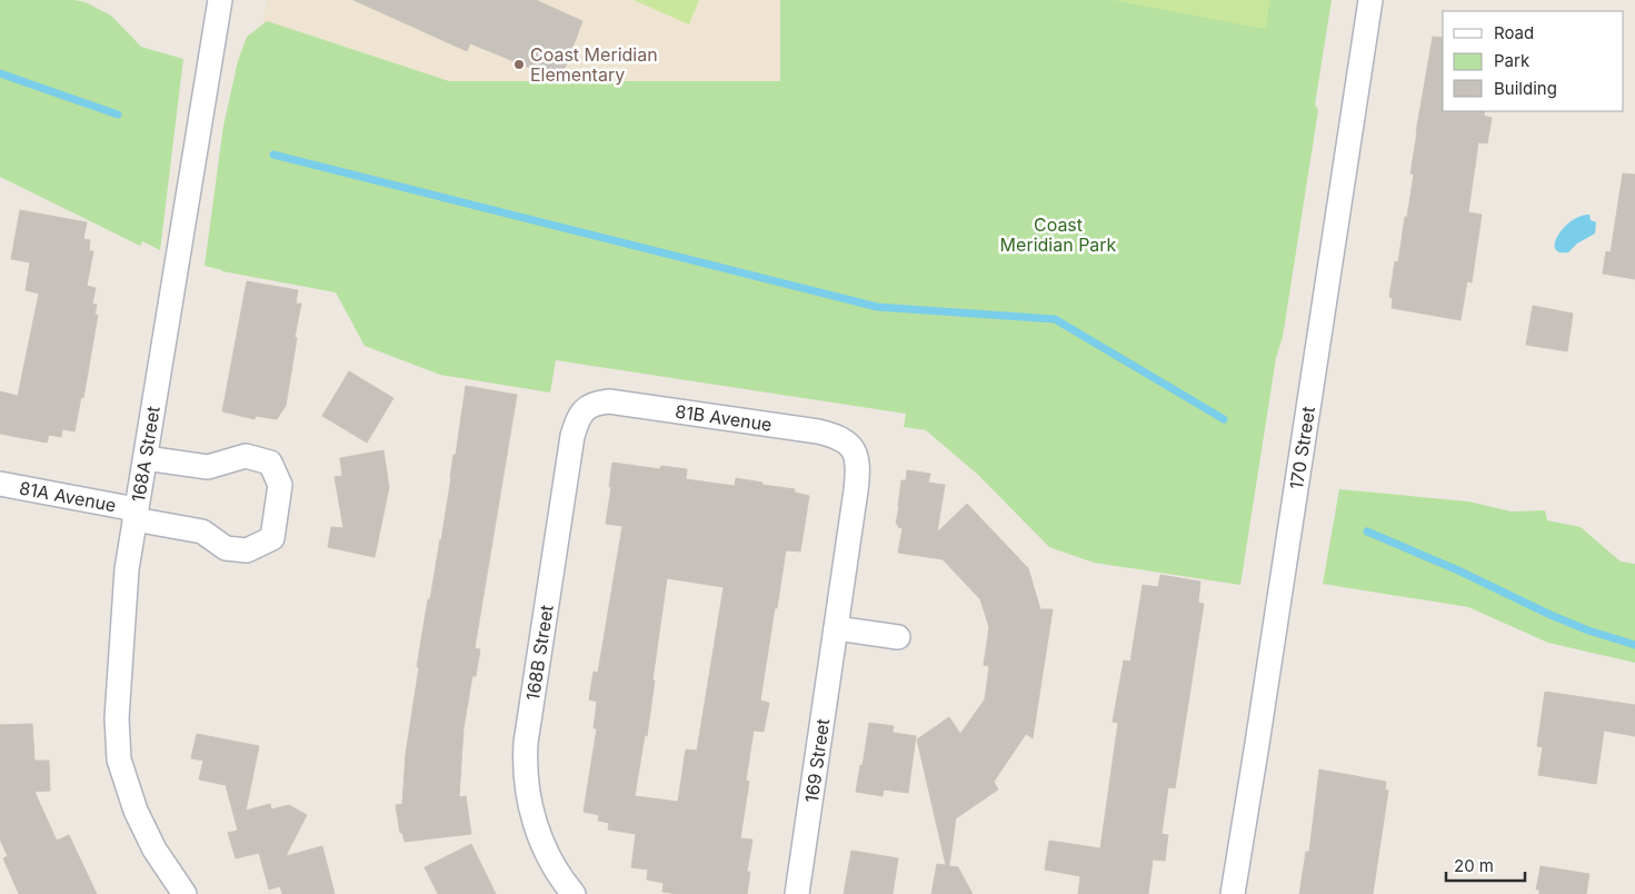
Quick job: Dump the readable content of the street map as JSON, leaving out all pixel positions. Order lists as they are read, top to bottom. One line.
{"streets":{"street":["81B Avenue","170 Street","168A Street","81A Avenue","168B Street","169 Street"]},"crossings":[["81B Avenue","168B Street"],["81B Avenue","169 Street"],["168A Street","81A Avenue"]],"parks":["Coast Meridian Park"],"places":["Coast Meridian Elementary"],"legend":["Road","Park","Building"],"scale_bar":"20 m"}
